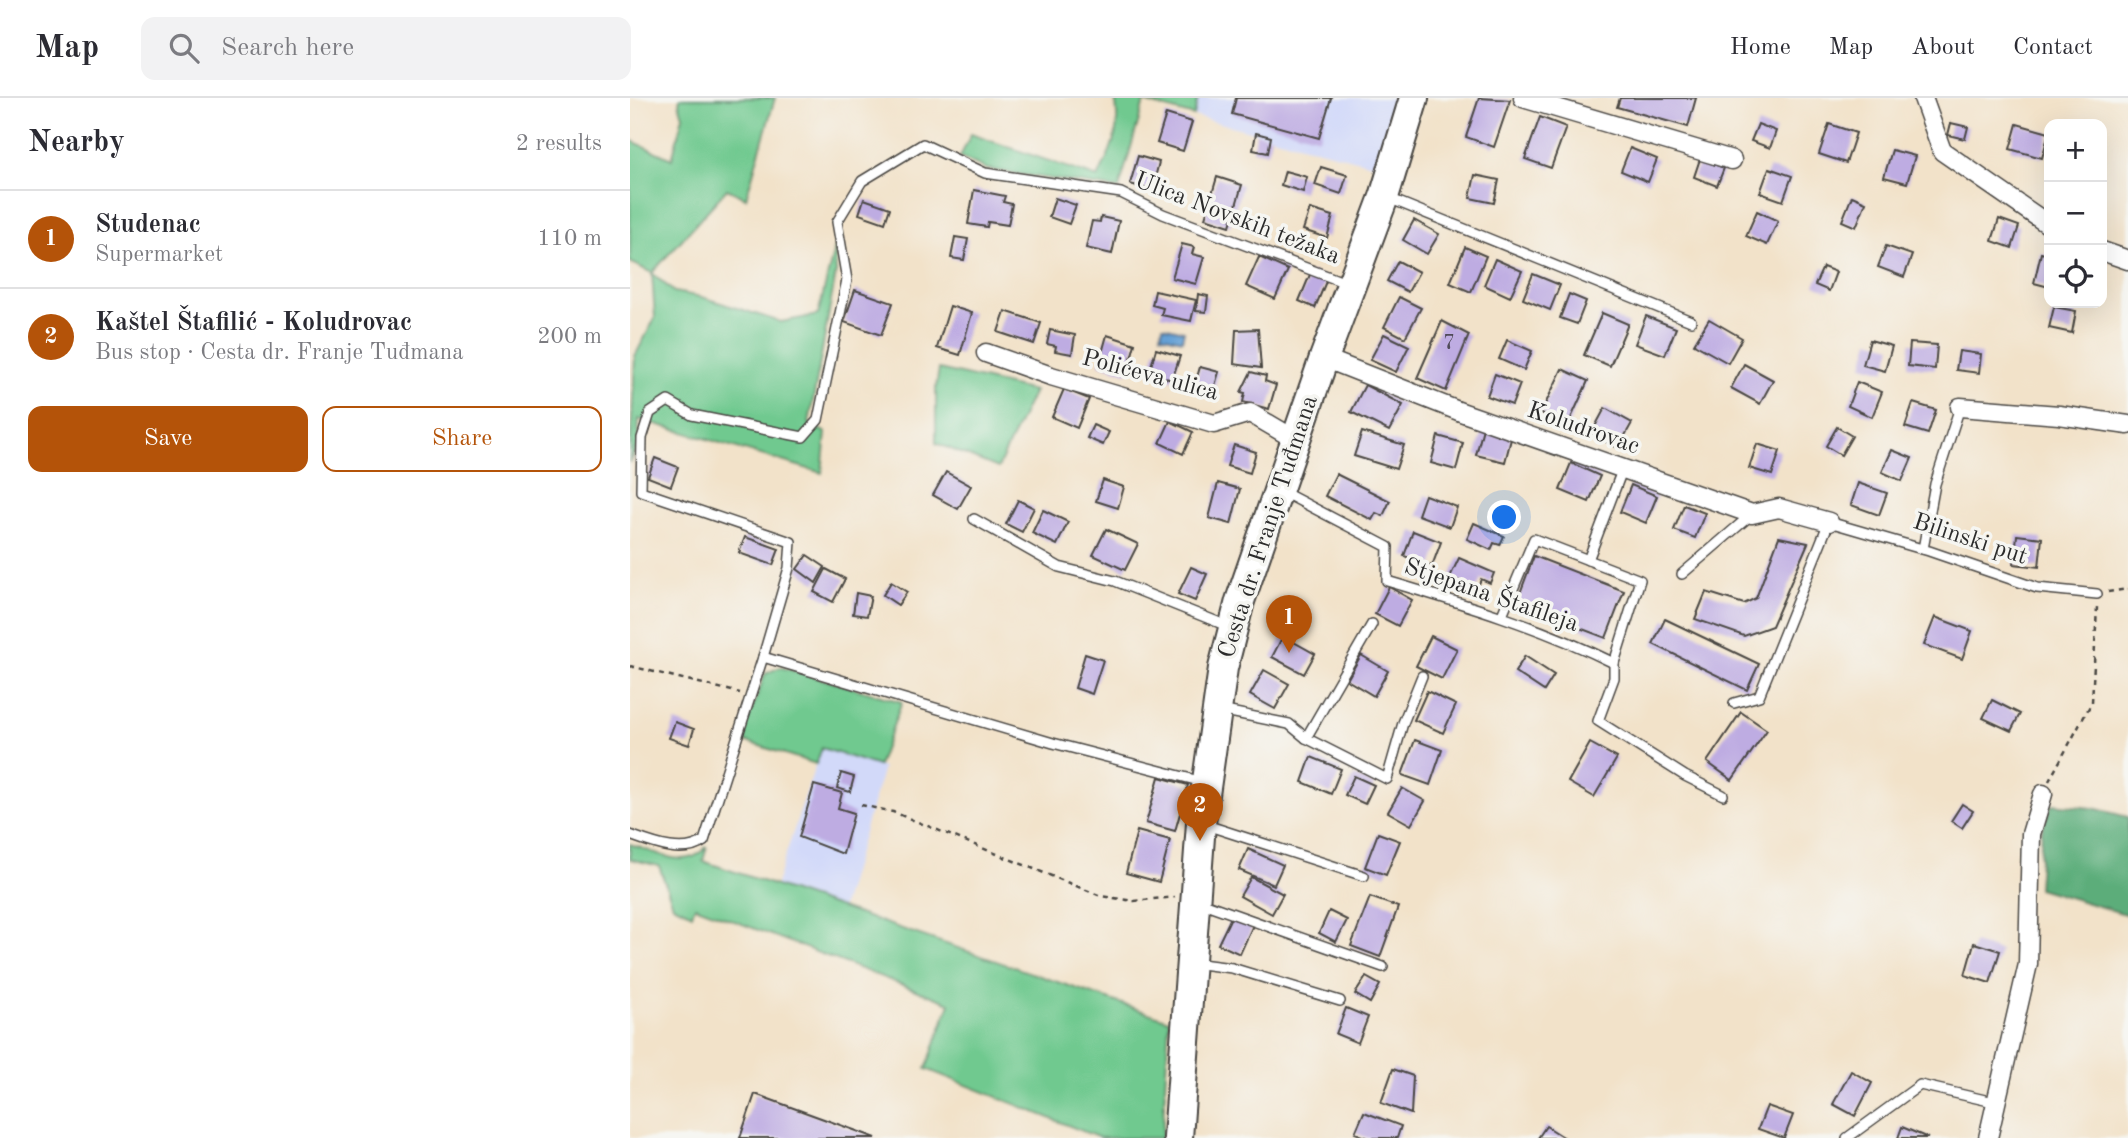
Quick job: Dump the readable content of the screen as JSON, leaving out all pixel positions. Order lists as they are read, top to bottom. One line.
{"streets":{"main road":["Cesta dr. Franje Tuđmana"],"street":["Polićeva ulica","Koludrovac"],"lane":["Ulica Novskih težaka","Bilinski put","Stjepana Štafileja"]},"crossings":[["Ulica Novskih težaka","Cesta dr. Franje Tuđmana"],["Polićeva ulica","Cesta dr. Franje Tuđmana"],["Koludrovac","Cesta dr. Franje Tuđmana"],["Koludrovac","Bilinski put"],["Cesta dr. Franje Tuđmana","Stjepana Štafileja"]],"house_numbers":["7"],"page":{"header":"Map","search":"Search here","nav":["Home","Map","About","Contact"],"heading":["Nearby","2 results"],"map_buttons":["+","−"],"list":[{"mark":"1","name":"Studenac","note":"Supermarket","value":"110 m"},{"mark":"2","name":"Kaštel Štafilić - Koludrovac","note":"Bus stop · Cesta dr. Franje Tuđmana","value":"200 m"}],"buttons":["Save","Share"],"pins":["1","2"]}}
